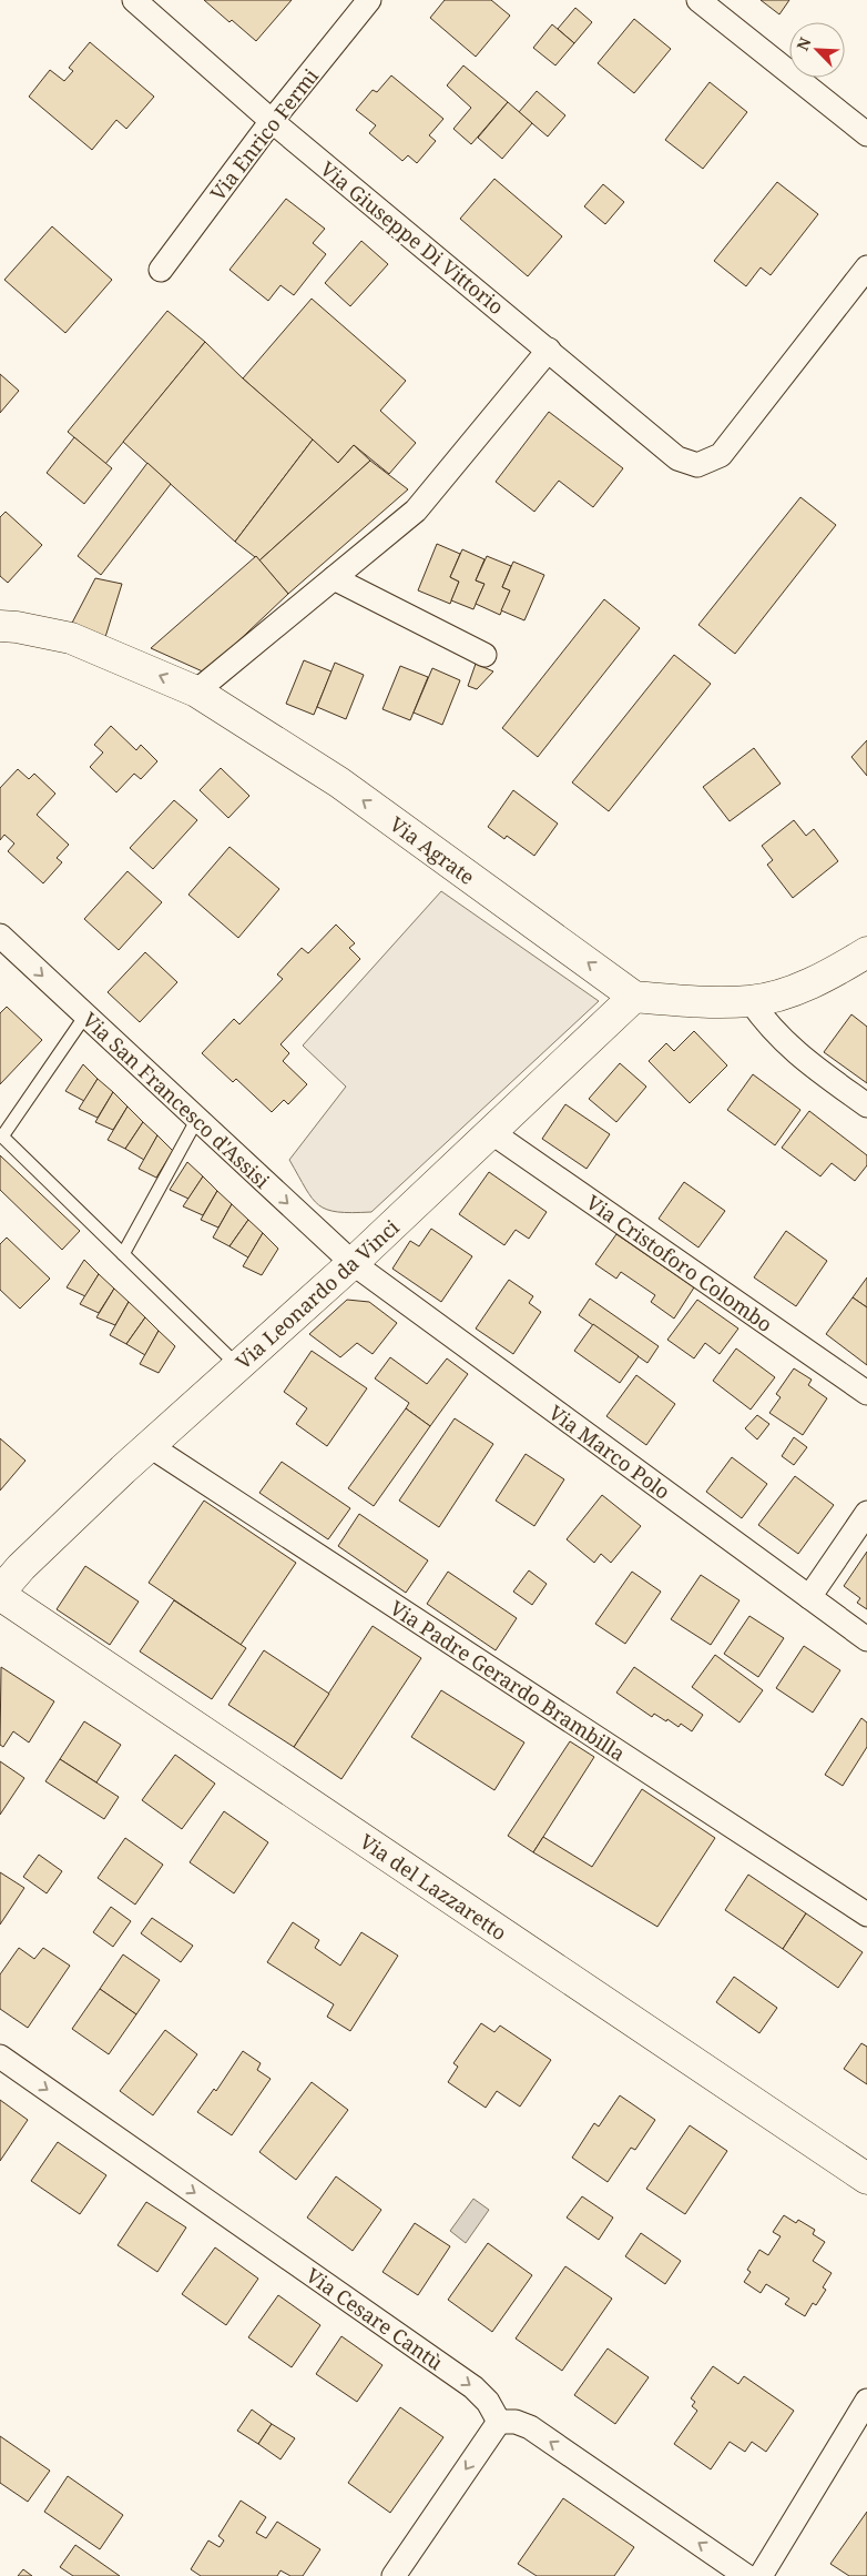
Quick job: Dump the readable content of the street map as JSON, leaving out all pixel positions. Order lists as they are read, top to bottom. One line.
{"streets":{"street":["Via Enrico Fermi","Via Giuseppe Di Vittorio","Via Agrate","Via San Francesco d'Assisi","Via Cristoforo Colombo","Via Leonardo da Vinci","Via Marco Polo","Via Padre Gerardo Brambilla","Via del Lazzaretto","Via Cesare Cantù"]},"crossings":[["Via Enrico Fermi","Via Giuseppe Di Vittorio"],["Via Agrate","Via Leonardo da Vinci"],["Via San Francesco d'Assisi","Via Leonardo da Vinci"],["Via San Francesco d'Assisi","Via Marco Polo"],["Via Cristoforo Colombo","Via Leonardo da Vinci"],["Via Leonardo da Vinci","Via Marco Polo"],["Via Leonardo da Vinci","Via Padre Gerardo Brambilla"],["Via Leonardo da Vinci","Via del Lazzaretto"]],"one_way":["Via Agrate","Via San Francesco d'Assisi","Via Cesare Cantù"],"north":"top left"}
